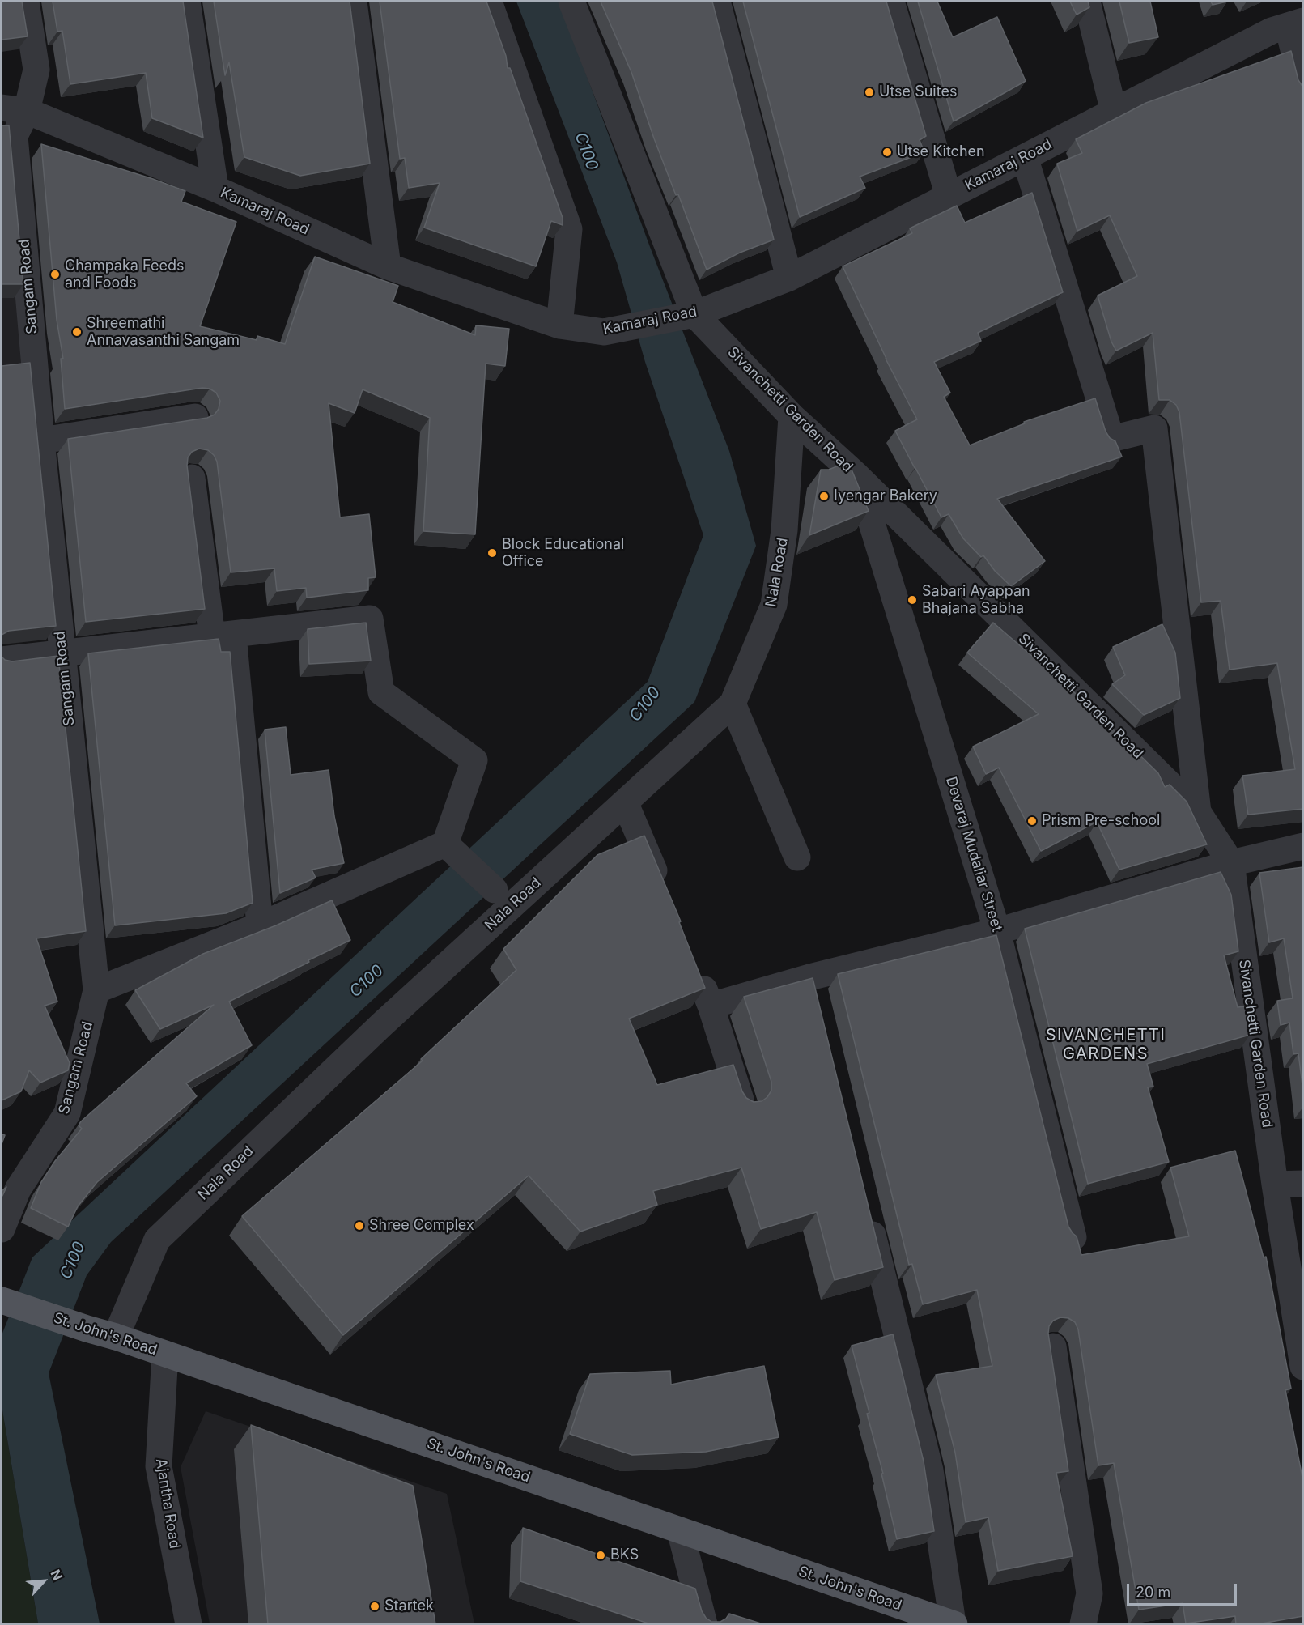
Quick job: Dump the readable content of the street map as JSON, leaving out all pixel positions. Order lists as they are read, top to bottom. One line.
{"streets":{"main road":["St. John's Road"],"street":["Kamaraj Road","Sangam Road","Sivanchetti Garden Road","Nala Road","Devaraj Mudaliar Street","Ajantha Road"]},"crossings":[["Kamaraj Road","Sangam Road"],["Kamaraj Road","Sivanchetti Garden Road"],["Sivanchetti Garden Road","Nala Road"],["Sivanchetti Garden Road","Devaraj Mudaliar Street"],["Nala Road","St. John's Road"],["St. John's Road","Ajantha Road"]],"districts":["SIVANCHETTI GARDENS"],"water":["C100"],"places":["Utse Suites","Utse Kitchen","Champaka Feeds and Foods","Shreemathi Annavasanthi Sangam","Iyengar Bakery","Block Educational Office","Sabari Ayappan Bhajana Sabha","Prism Pre-school","Shree Complex","BKS","Startek"],"scale_bar":"20 m","north":"top right"}
